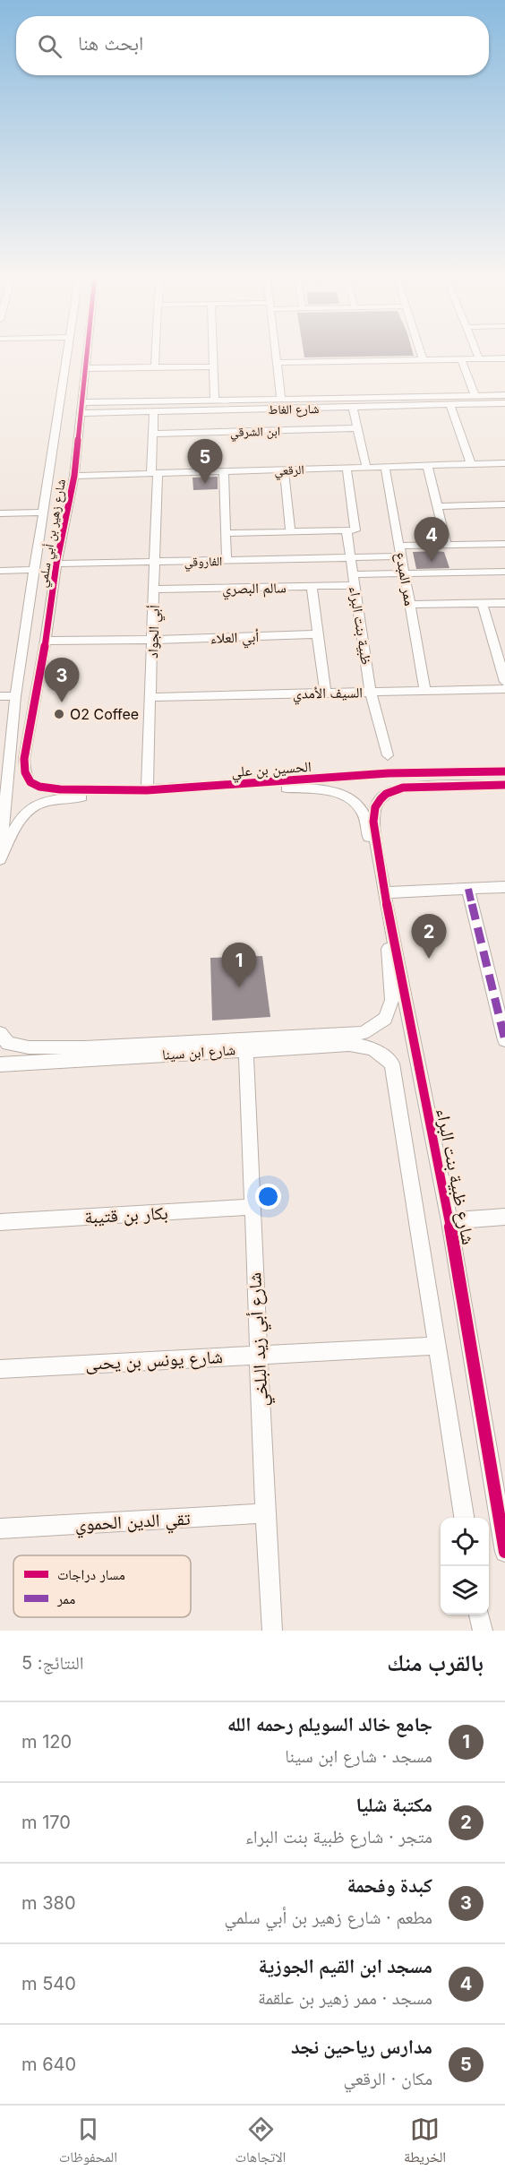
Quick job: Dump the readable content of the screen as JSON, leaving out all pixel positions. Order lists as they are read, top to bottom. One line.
{"streets":{"street":["شارع الغاط","ابن الشرقي","الرقعي","شارع زهير بن أبي سلمي","الفاروقي","ممر المبدع","سالم البصري","ظبية بنت البراء","أبي الجواد","أبي العلاء","السيف الأمدي","الحسين بن علي","شارع ابن سينا","شارع ظبية بنت البراء","بكار بن قتيبة","شارع أبي زيد البلخي","شارع يونس بن يحىى","تقي الدين الحموي"]},"crossings":[["شارع الغاط","شارع زهير بن أبي سلمي"],["شارع الغاط","أبي الجواد"],["ابن الشرقي","أبي الجواد"],["الرقعي","شارع زهير بن أبي سلمي"],["الرقعي","ممر المبدع"],["الرقعي","أبي الجواد"],["شارع زهير بن أبي سلمي","الفاروقي"],["شارع زهير بن أبي سلمي","أبي العلاء"],["شارع زهير بن أبي سلمي","الحسين بن علي"],["الفاروقي","ممر المبدع"],["الفاروقي","ظبية بنت البراء"],["الفاروقي","أبي الجواد"],["ممر المبدع","سالم البصري"],["ممر المبدع","السيف الأمدي"],["سالم البصري","ظبية بنت البراء"],["سالم البصري","أبي الجواد"],["ظبية بنت البراء","السيف الأمدي"],["أبي الجواد","أبي العلاء"],["أبي الجواد","السيف الأمدي"],["أبي الجواد","الحسين بن علي"],["شارع ابن سينا","شارع أبي زيد البلخي"],["شارع ابن سينا","شارع يونس بن يحىى"],["بكار بن قتيبة","شارع أبي زيد البلخي"],["شارع أبي زيد البلخي","شارع يونس بن يحىى"],["شارع أبي زيد البلخي","تقي الدين الحموي"]],"places":["O2 Coffee"],"legend":["مسار دراجات","ممر"],"page":{"search":"ابحث هنا","pins":["5","4","3","2","1"],"heading":["بالقرب منك","النتائج: 5"],"list":[{"mark":"1","name":"جامع خالد السويلم رحمه الله","note":"مسجد · شارع ابن سينا","value":"120 m"},{"mark":"2","name":"مكتبة شليا","note":"متجر · شارع ظبية بنت البراء","value":"170 m"},{"mark":"3","name":"كبدة وفحمة","note":"مطعم · شارع زهير بن أبي سلمي","value":"380 m"},{"mark":"4","name":"مسجد ابن القيم الجوزية","note":"مسجد · ممر زهير بن علقمة","value":"540 m"},{"mark":"5","name":"مدارس رياحين نجد","note":"مكان · الرقعي","value":"640 m"}],"nav":["الخريطة","الاتجاهات","المحفوظات"]}}
